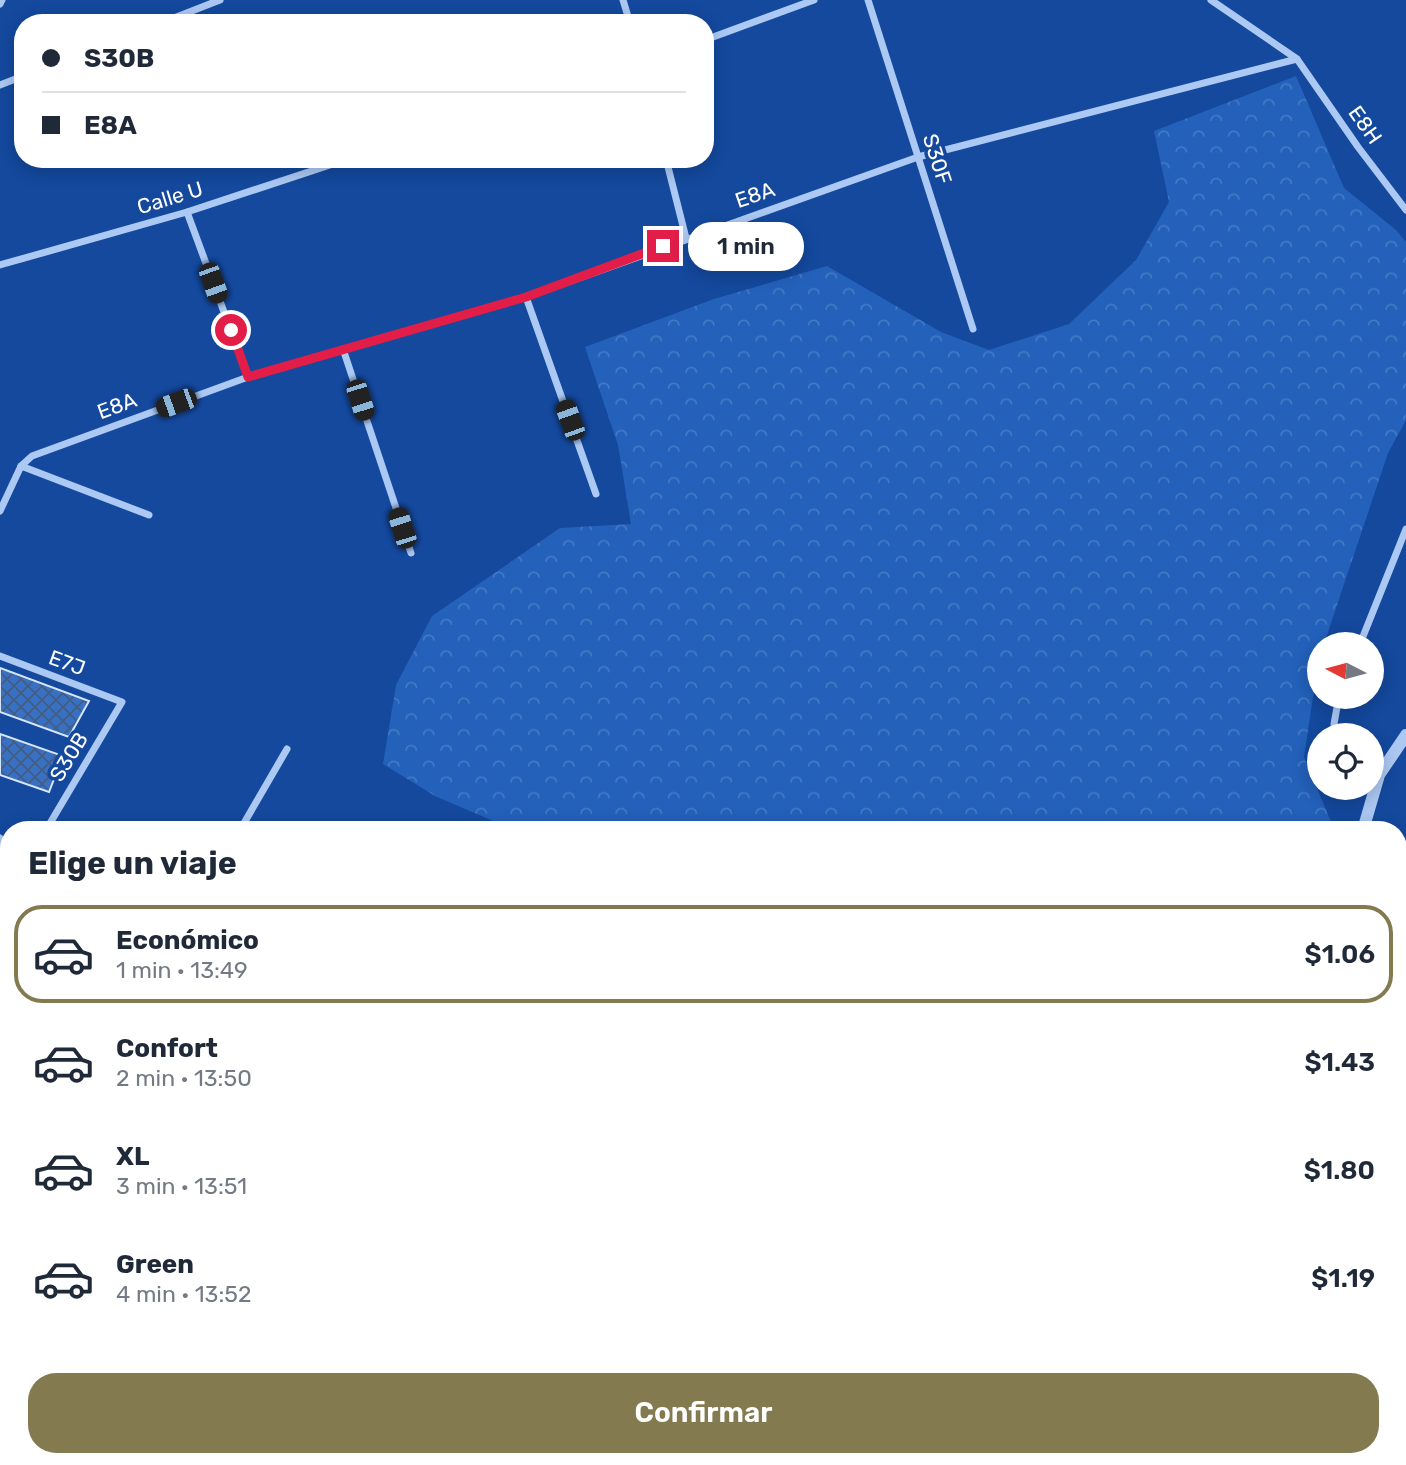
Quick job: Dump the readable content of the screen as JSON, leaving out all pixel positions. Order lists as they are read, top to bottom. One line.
{"streets":{"street":["E8H","S30F","E8A","Calle U","E7J","S30B"]},"crossings":[["E8H","E8A"],["S30F","E8A"],["E7J","S30B"]],"north":"left","page":{"banner":["S30B","E8A"],"bubble":"1 min","heading":"Elige un viaje","list":[{"name":"Económico","note":"1 min · 13:49","value":"$1.06"},{"name":"Confort","note":"2 min · 13:50","value":"$1.43"},{"name":"XL","note":"3 min · 13:51","value":"$1.80"},{"name":"Green","note":"4 min · 13:52","value":"$1.19"}],"buttons":"Confirmar"}}
